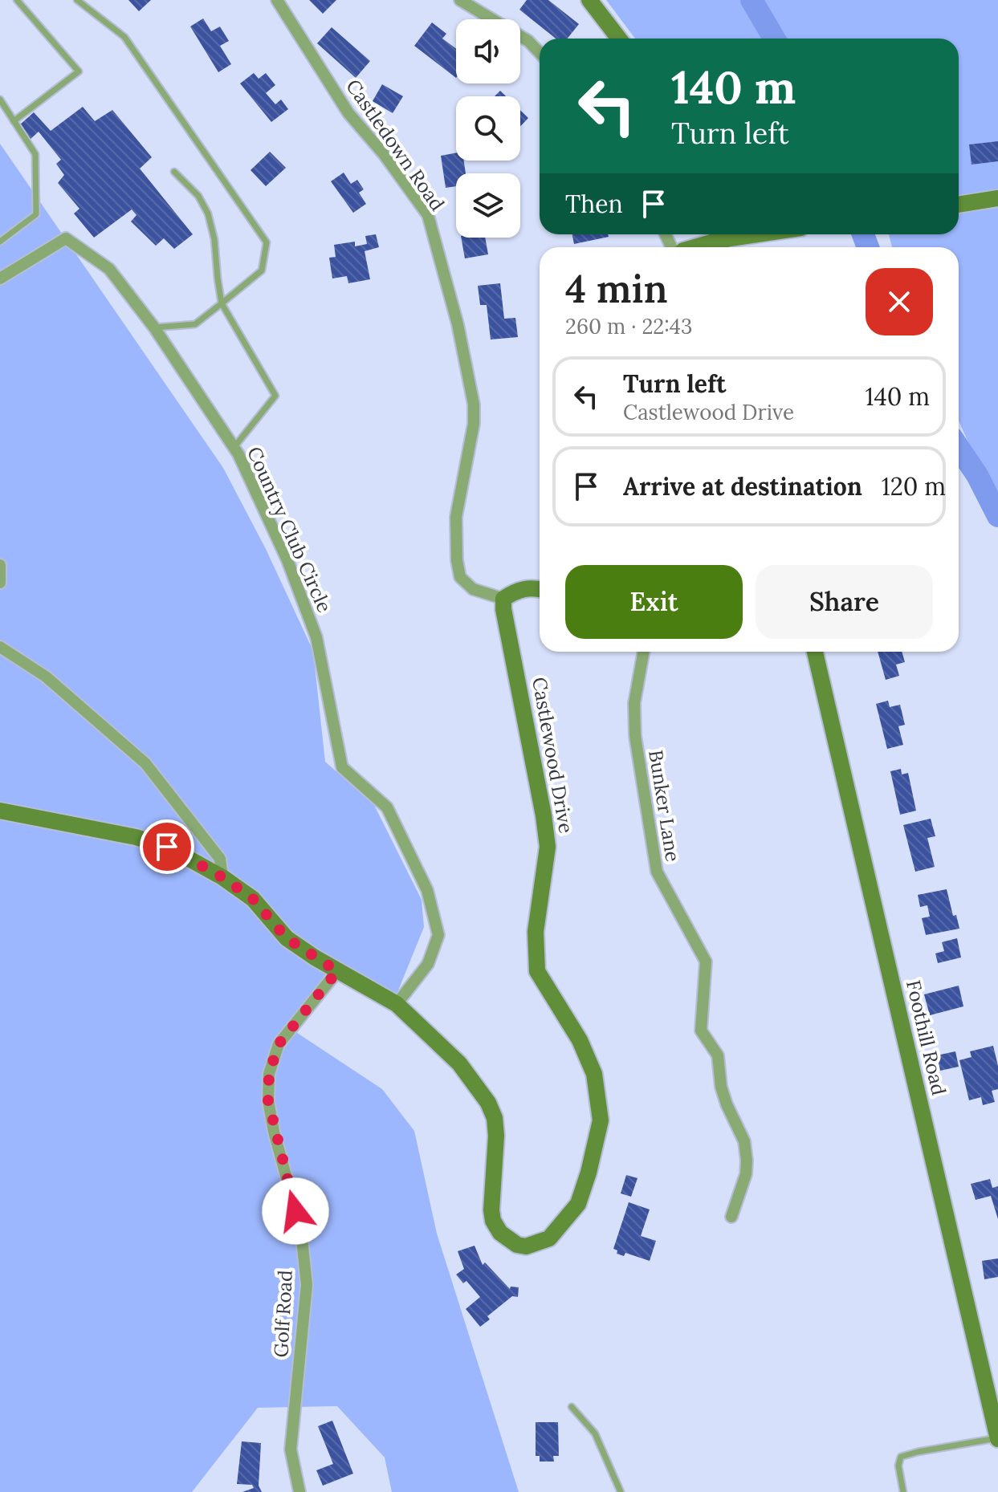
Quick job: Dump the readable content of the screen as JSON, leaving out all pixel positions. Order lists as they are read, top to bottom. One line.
{"streets":{"street":["Castledown Road","Country Club Circle","Castlewood Drive","Bunker Lane","Foothill Road","Golf Road"]},"crossings":[["Castledown Road","Castlewood Drive"],["Country Club Circle","Castlewood Drive"],["Castlewood Drive","Golf Road"]],"page":{"turn":["140 m","Turn left"],"then":"Then","heading":["4 min","260 m · 22:43"],"list":[{"name":"Turn left","note":"Castlewood Drive","value":"140 m"},{"name":"Arrive at destination","value":"120 m"}],"buttons":["Exit","Share"]}}
